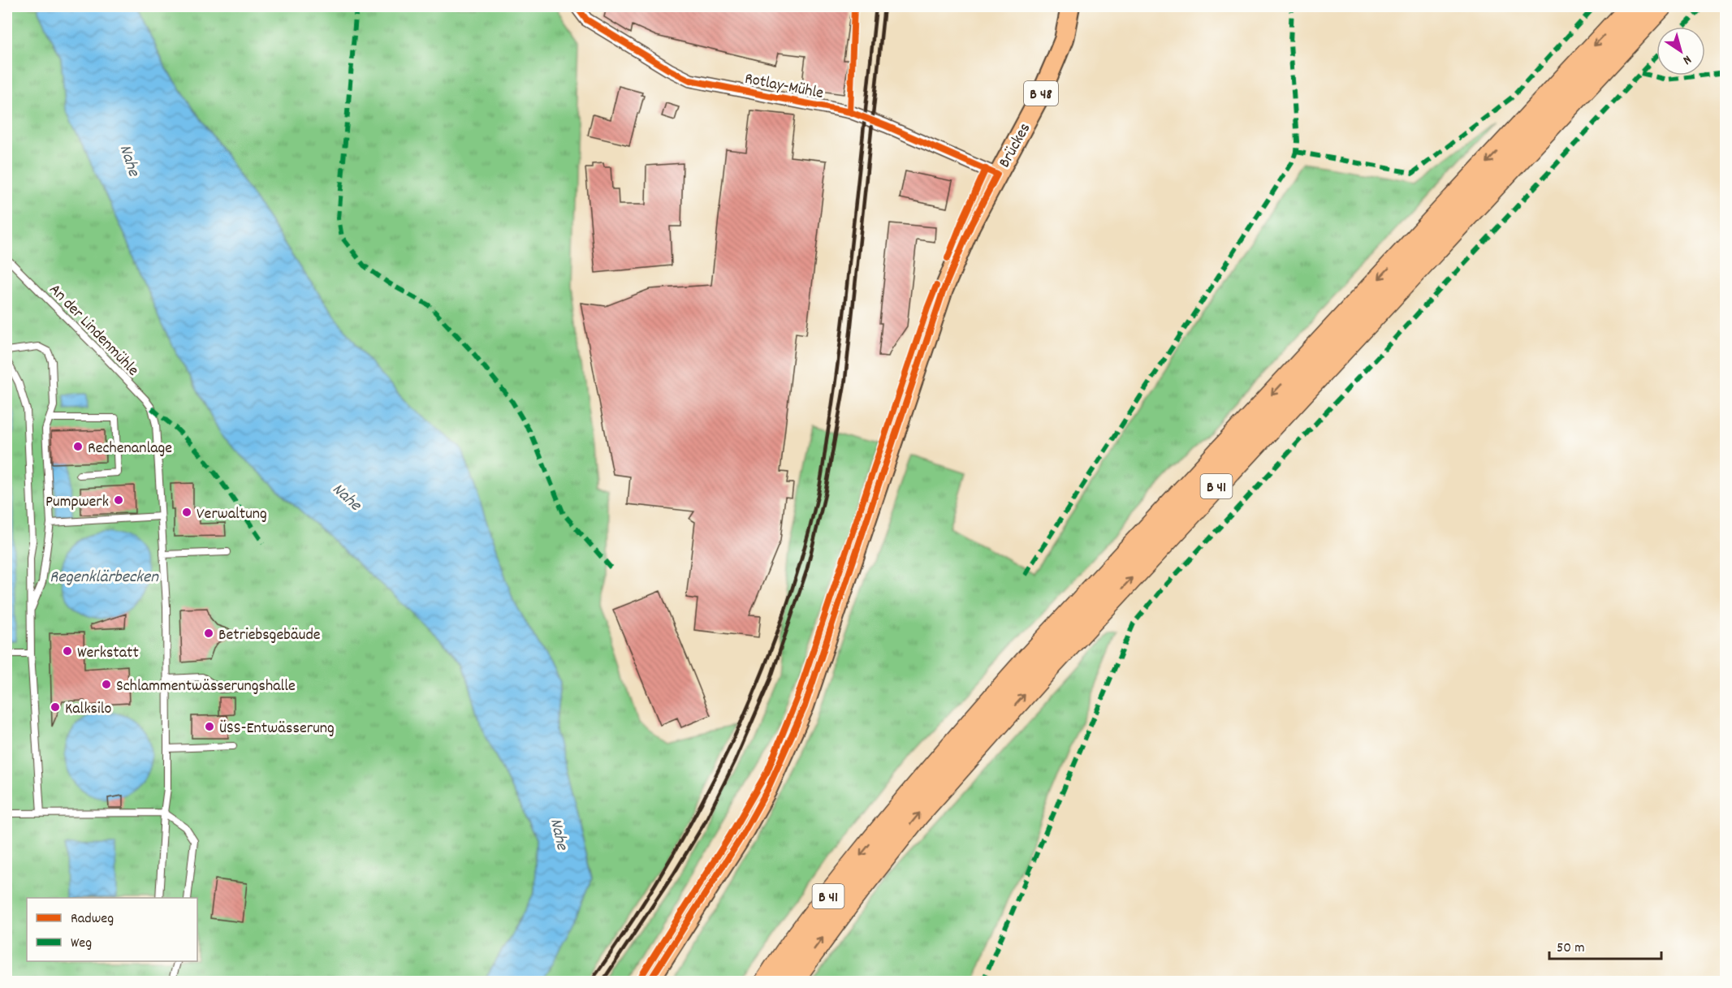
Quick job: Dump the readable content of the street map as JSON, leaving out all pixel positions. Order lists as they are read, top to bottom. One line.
{"streets":{"highway":["B 41"],"main road":["B 48","Brückes"],"street":["Rotlay-Mühle"],"lane":["An der Lindenmühle"]},"crossings":[["Rotlay-Mühle","Brückes"]],"water":["Nahe","Regenklärbecken"],"places":["Rechenanlage","Pumpwerk","Verwaltung","Betriebsgebäude","Werkstatt","Schlammentwässerungshalle","Kalksilo","ÜSS-Entwässerung"],"legend":["Radweg","Weg"],"scale_bar":"50 m","north":"bottom right"}
